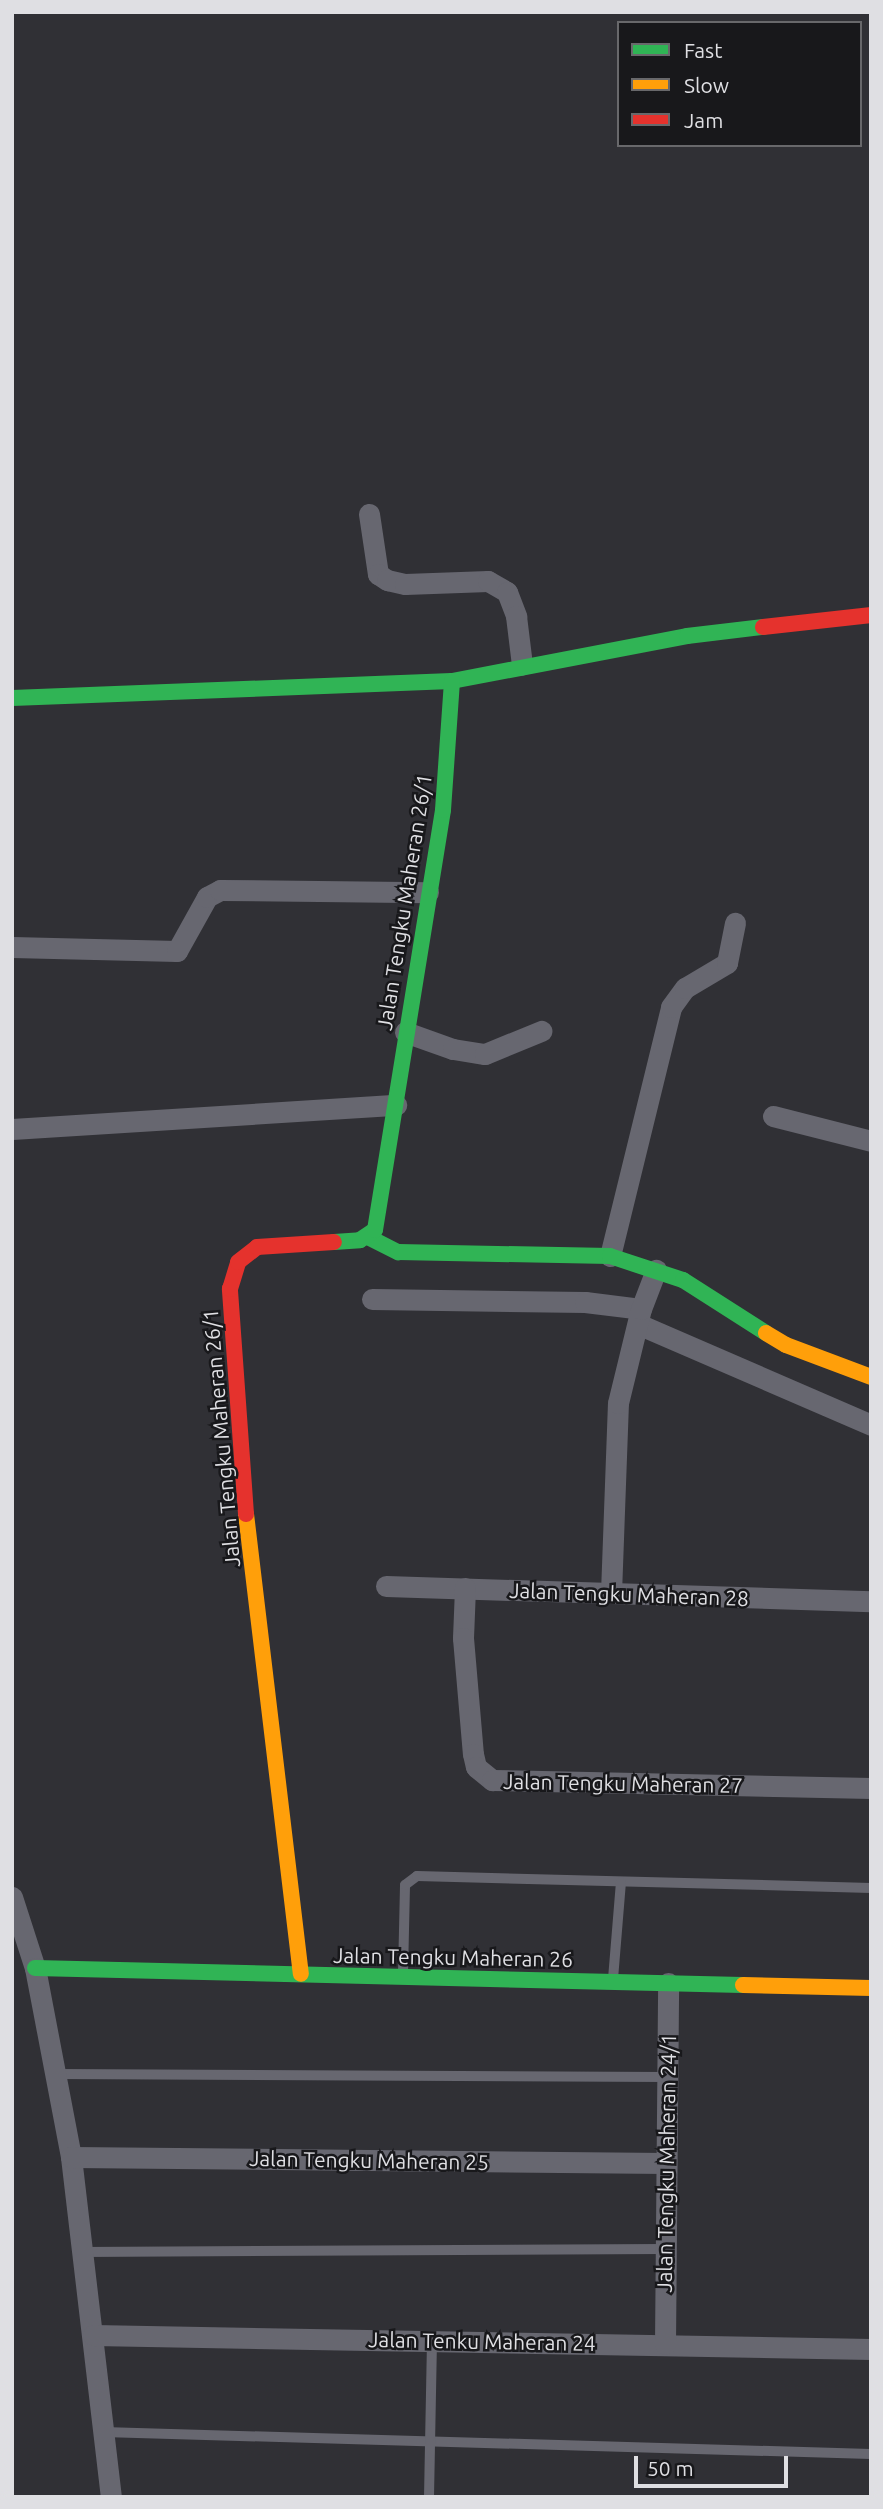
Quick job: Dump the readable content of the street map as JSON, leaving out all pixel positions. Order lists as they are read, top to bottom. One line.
{"streets":{"street":["Jalan Tengku Maheran 26/1","Jalan Tengku Maheran 28","Jalan Tengku Maheran 27","Jalan Tengku Maheran 26","Jalan Tengku Maheran 25","Jalan Tengku Maheran 24/1","Jalan Tenku Maheran 24"]},"crossings":[["Jalan Tengku Maheran 26/1","Jalan Tengku Maheran 26"],["Jalan Tengku Maheran 28","Jalan Tengku Maheran 27"],["Jalan Tengku Maheran 26","Jalan Tengku Maheran 24/1"],["Jalan Tengku Maheran 25","Jalan Tengku Maheran 24/1"],["Jalan Tengku Maheran 24/1","Jalan Tenku Maheran 24"]],"legend":["Fast","Slow","Jam"],"scale_bar":"50 m"}
